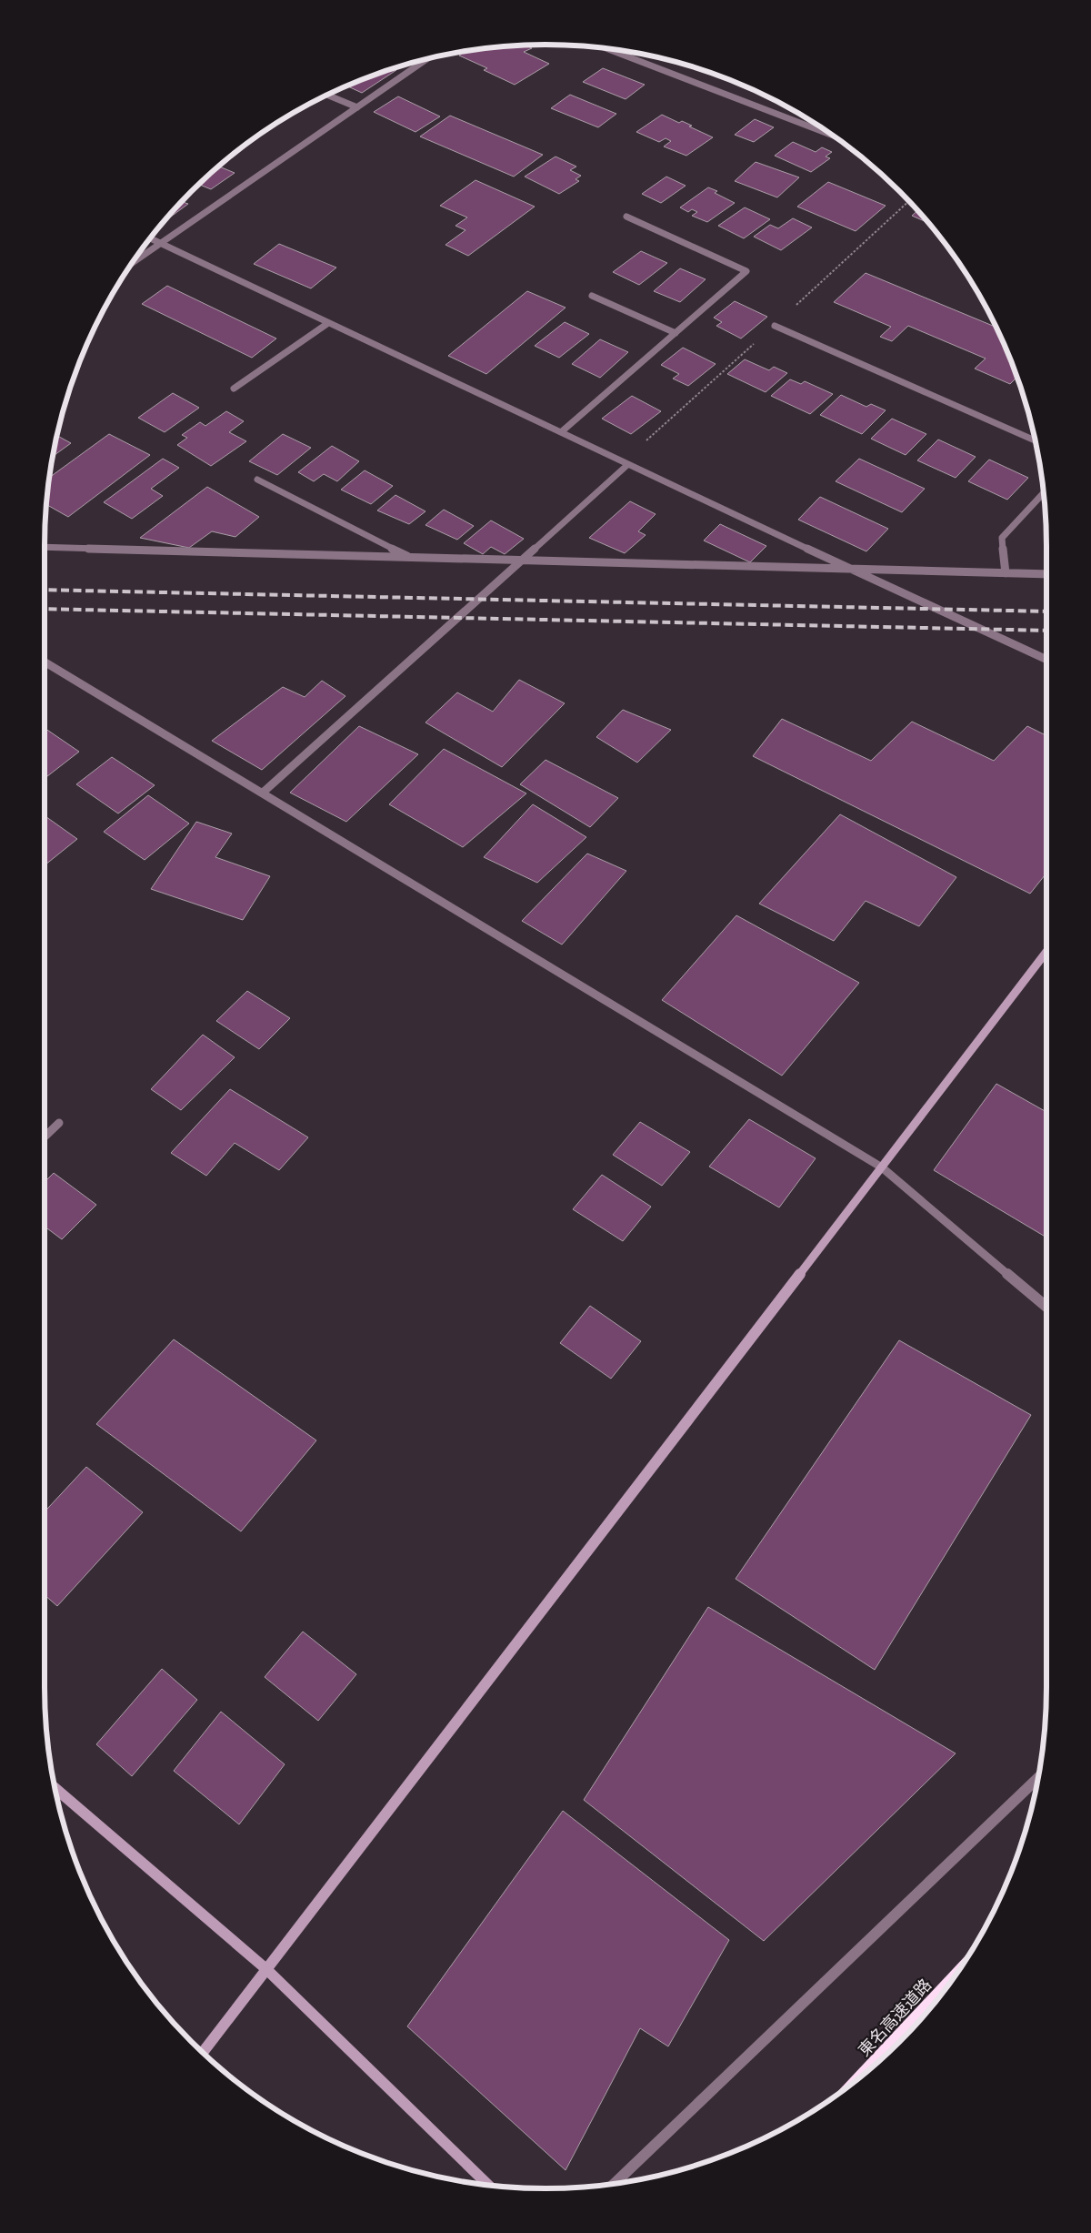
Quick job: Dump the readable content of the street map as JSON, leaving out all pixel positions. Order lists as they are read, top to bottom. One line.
{"streets":{"highway":["東名高速道路"]}}
